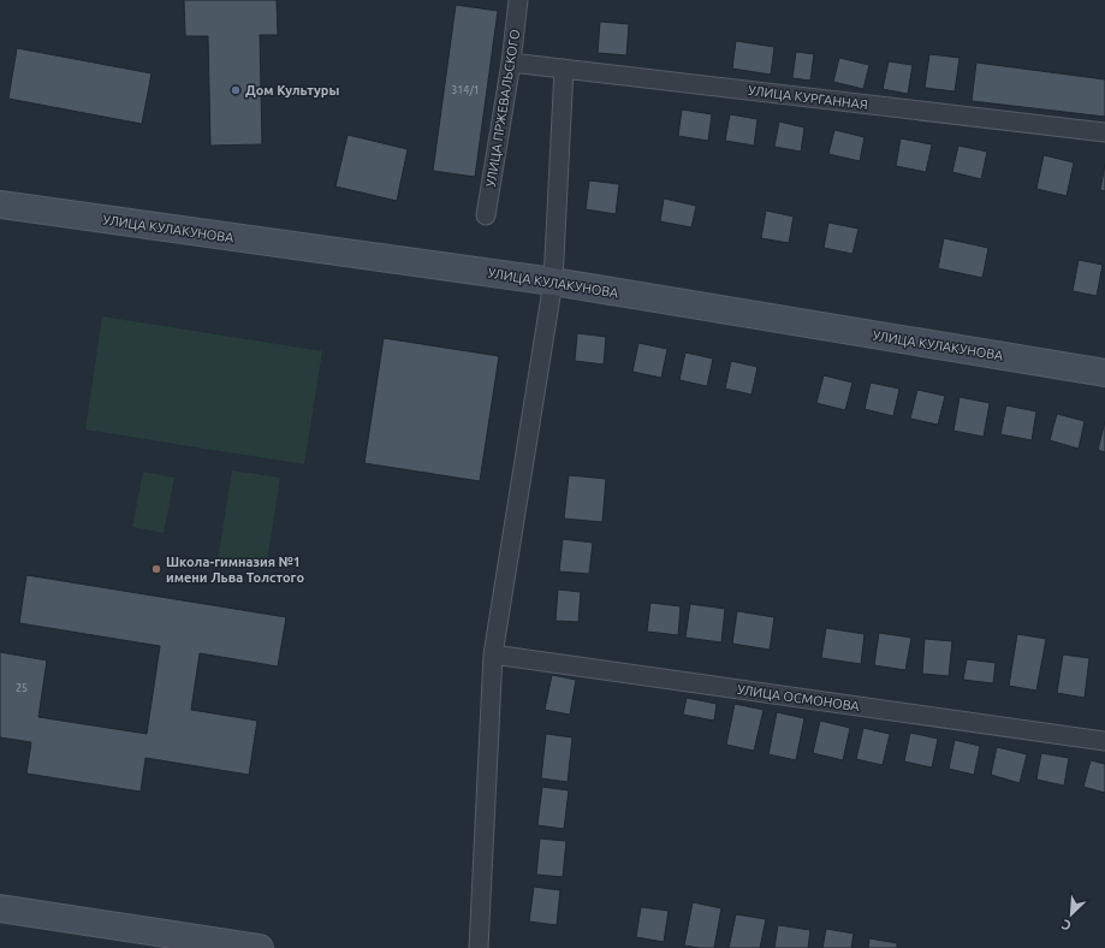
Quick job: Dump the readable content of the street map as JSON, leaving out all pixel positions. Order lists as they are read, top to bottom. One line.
{"streets":{"street":["УЛИЦА КУРГАННАЯ","УЛИЦА ПРЖЕВАЛЬСКОГО","УЛИЦА КУЛАКУНОВА","УЛИЦА ОСМОНОВА"]},"crossings":[["УЛИЦА КУРГАННАЯ","УЛИЦА ПРЖЕВАЛЬСКОГО"]],"places":["Дом Культуры","Школа-гимназия №1 имени Льва Толстого"],"house_numbers":["314/1","25"],"north":"bottom left"}
